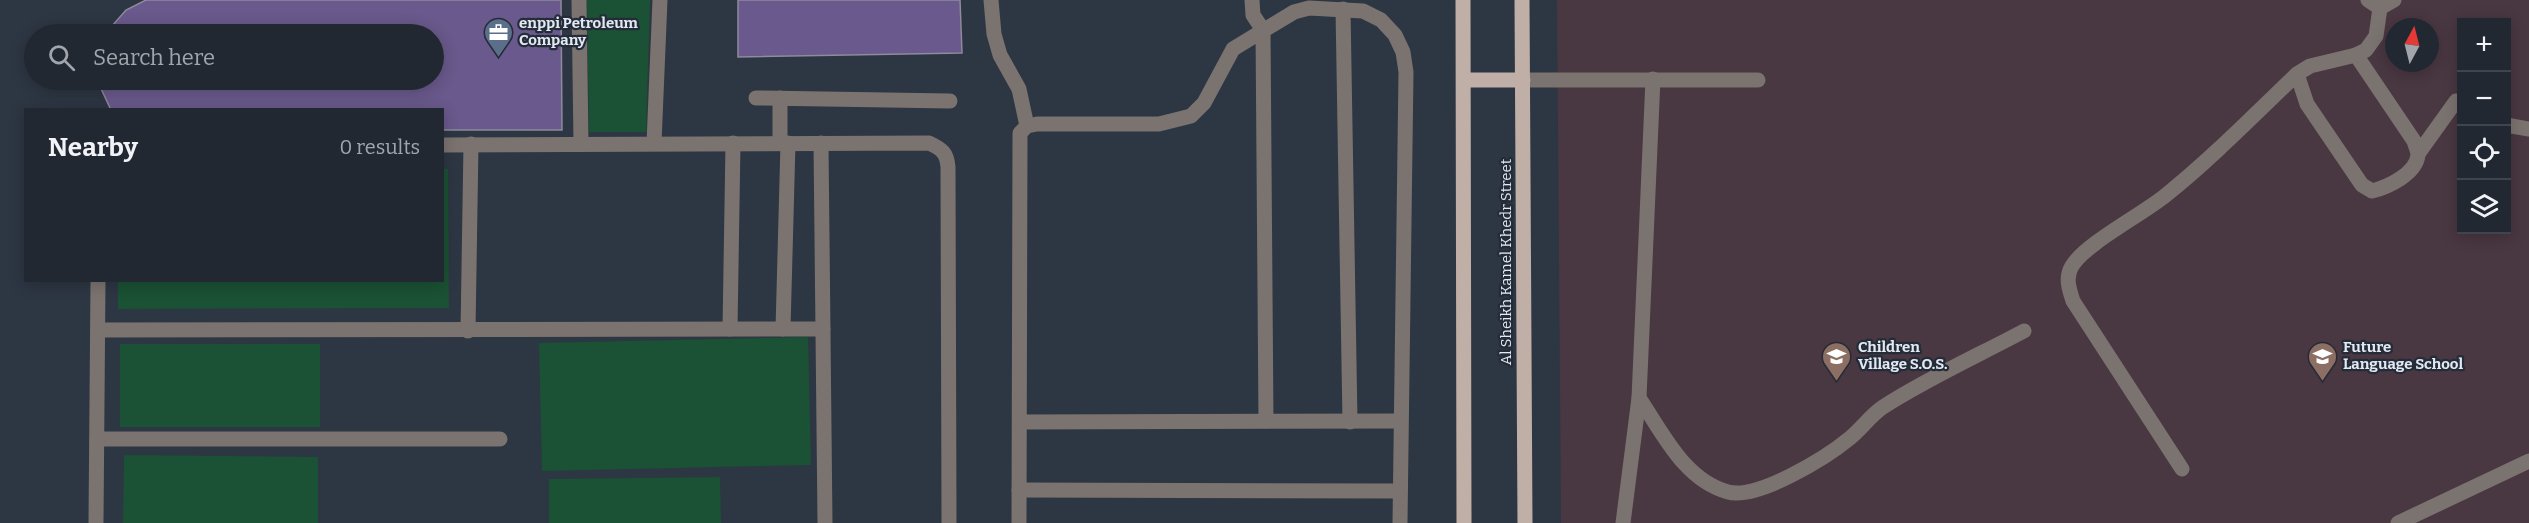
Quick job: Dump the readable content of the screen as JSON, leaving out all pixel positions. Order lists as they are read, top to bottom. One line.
{"streets":{"main road":["Al Sheikh Kamel Khedr Street"]},"places":{"office":["enppi Petroleum Company"],"school or university":["Children Village S.O.S.","Future Language School"]},"north":"top","page":{"map_buttons":["+","−"],"search":"Search here","heading":["Nearby","0 results"]}}
